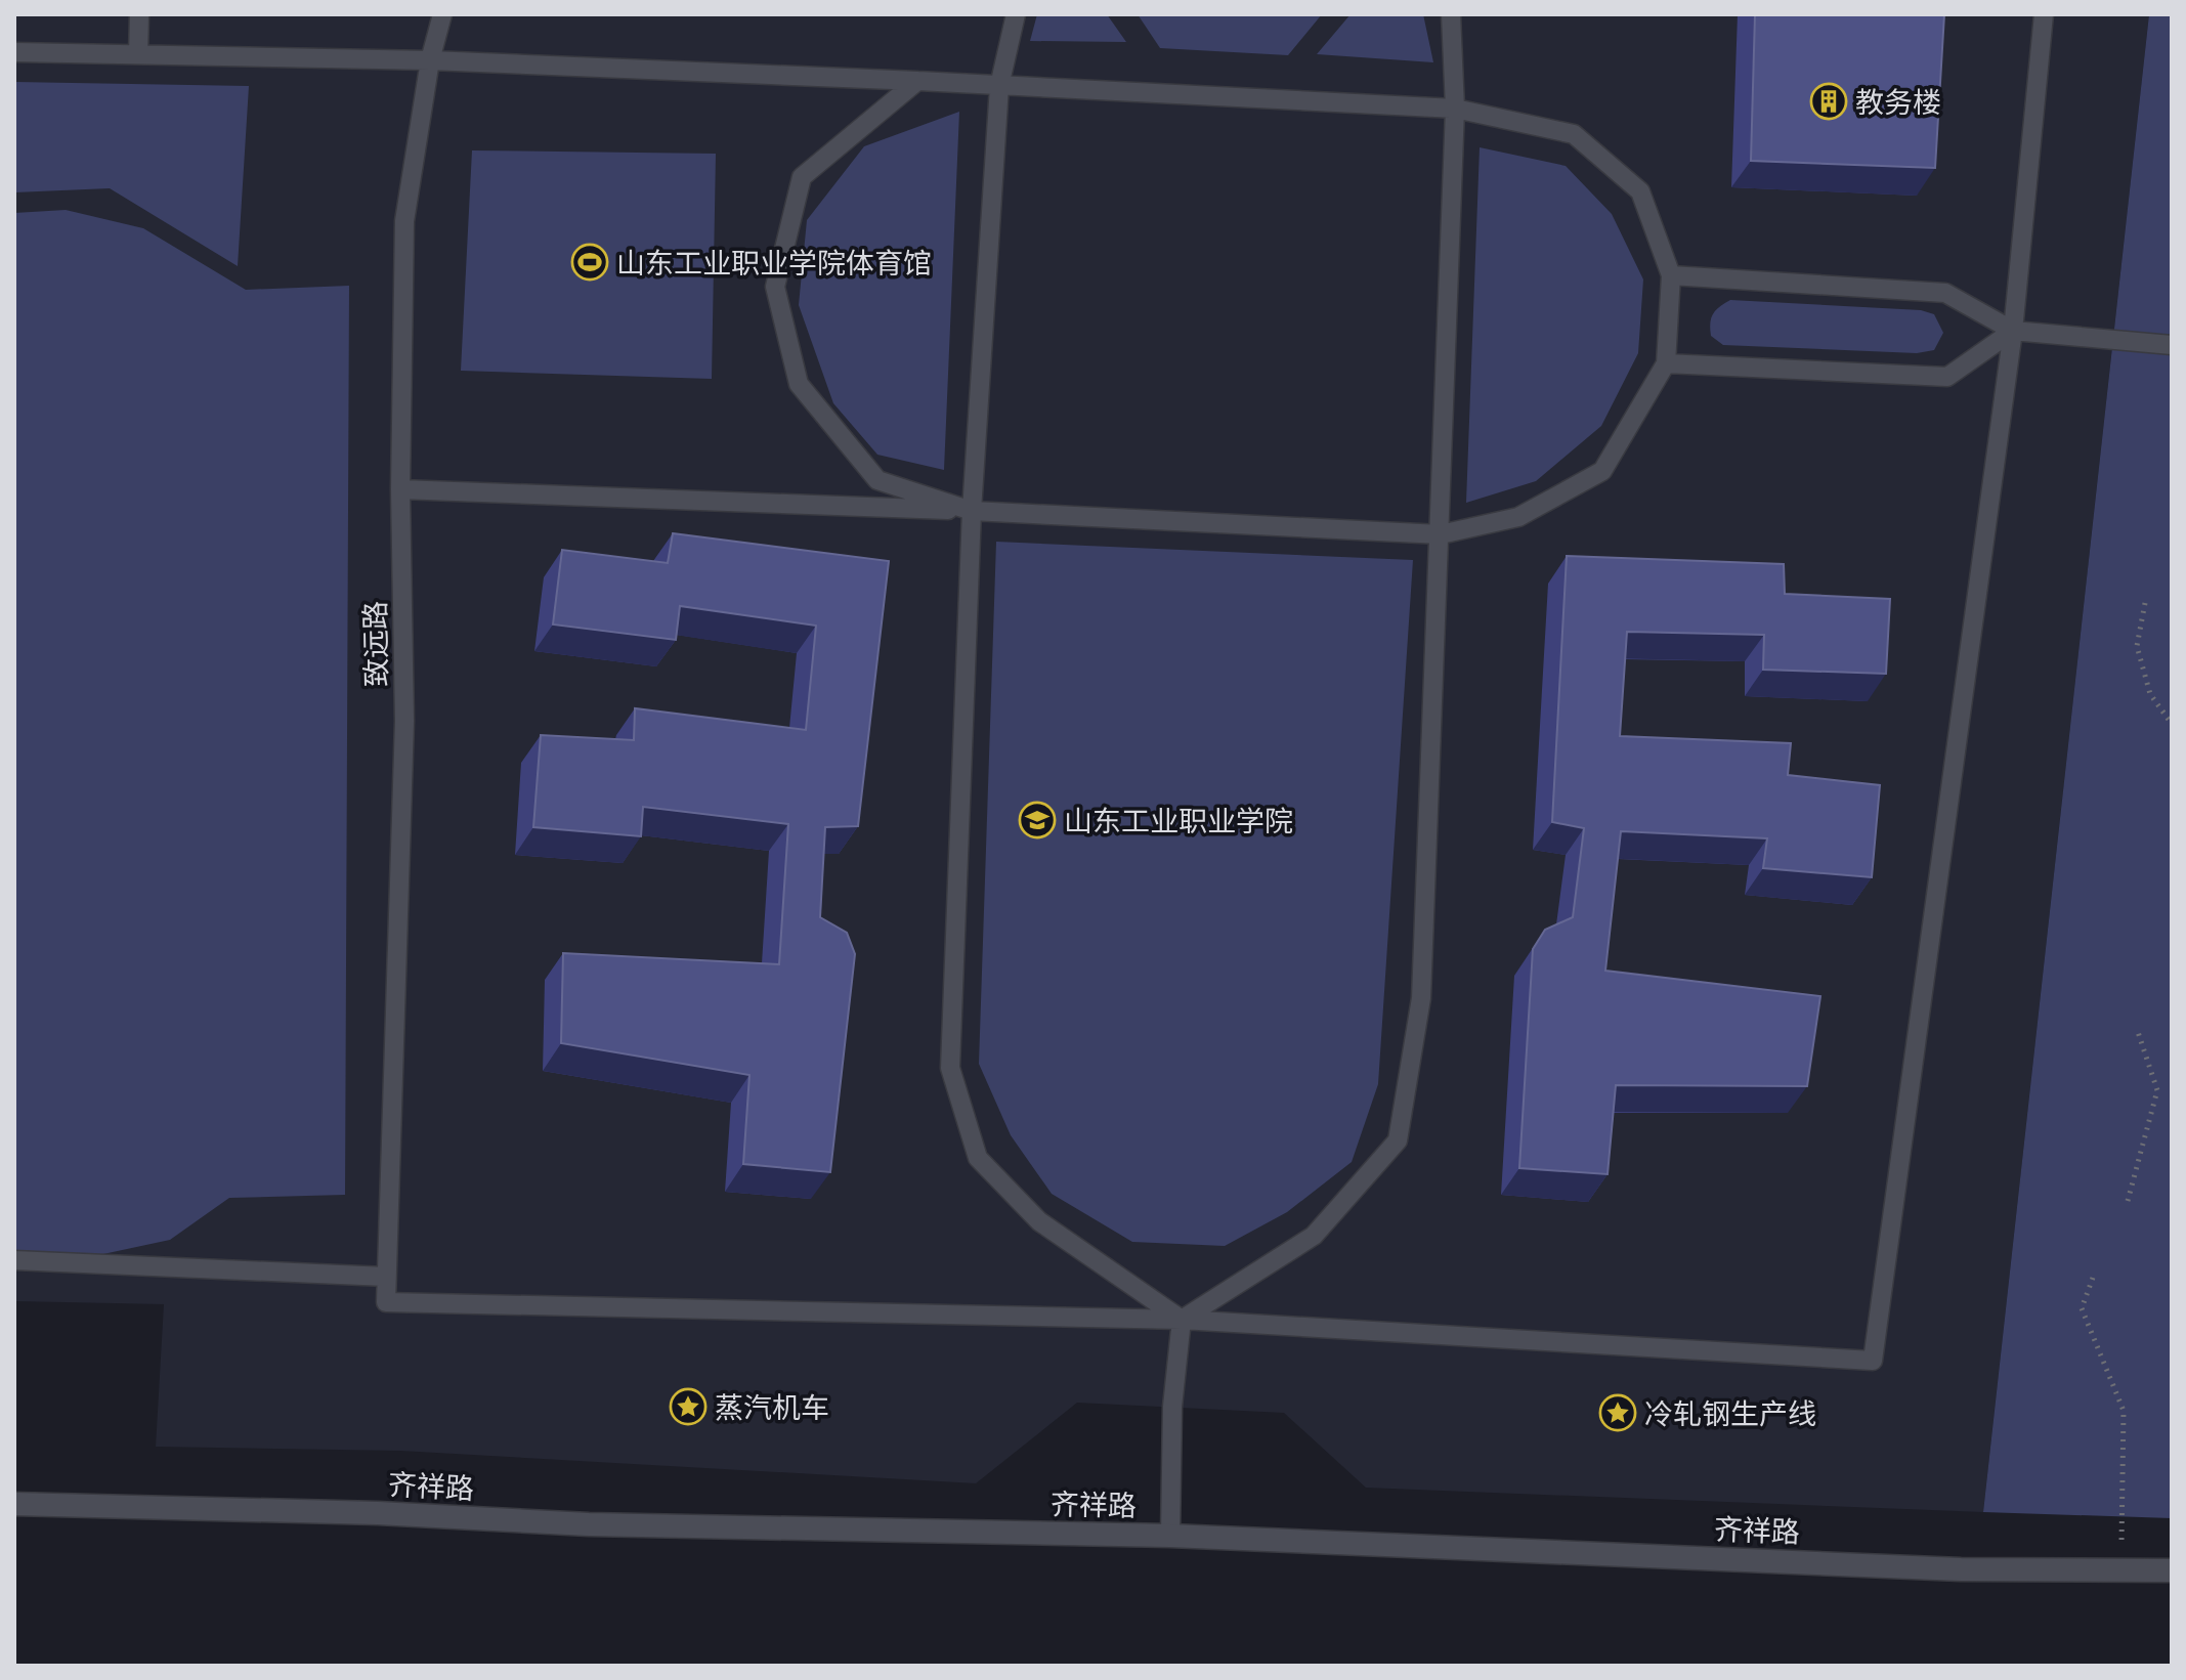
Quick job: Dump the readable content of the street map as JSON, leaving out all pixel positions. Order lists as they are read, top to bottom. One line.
{"streets":{"street":["齐祥路"],"lane":["致远路"]},"places":{"building":["教务楼"],"sports":["山东工业职业学院体育馆"],"school or university":["山东工业职业学院"],"place":["蒸汽机车","冷轧钢生产线"]}}
